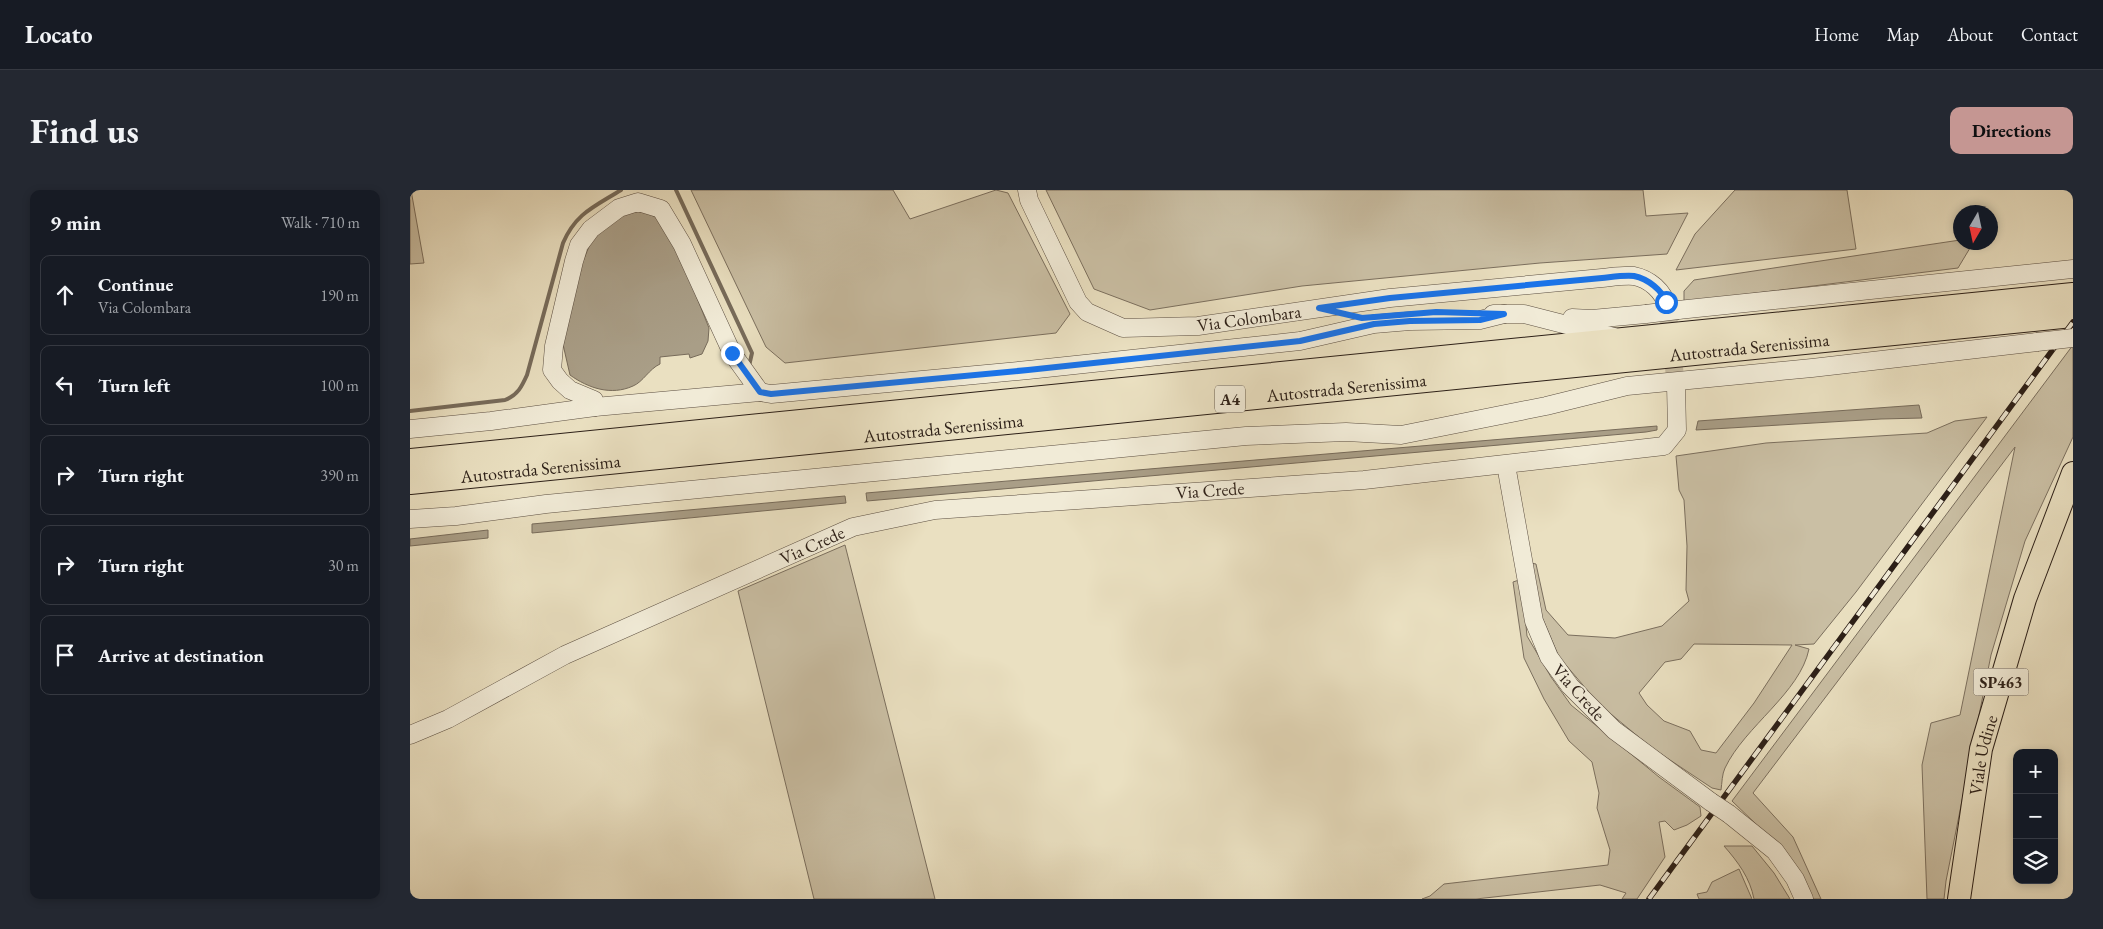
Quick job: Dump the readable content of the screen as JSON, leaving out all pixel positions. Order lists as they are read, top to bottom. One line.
{"streets":{"highway":["Autostrada Serenissima","A4"],"main road":["SP463","Viale Udine"],"street":["Via Colombara","Via Crede"]},"north":"bottom","page":{"header":"Locato","nav":["Home","Map","About","Contact"],"buttons":"Directions","title":"Find us","heading":["9 min","Walk · 710 m"],"list":[["Continue","Via Colombara","190 m"],["Turn left","100 m"],["Turn right","390 m"],["Turn right","30 m"],"Arrive at destination"],"map_buttons":["+","−"]}}
